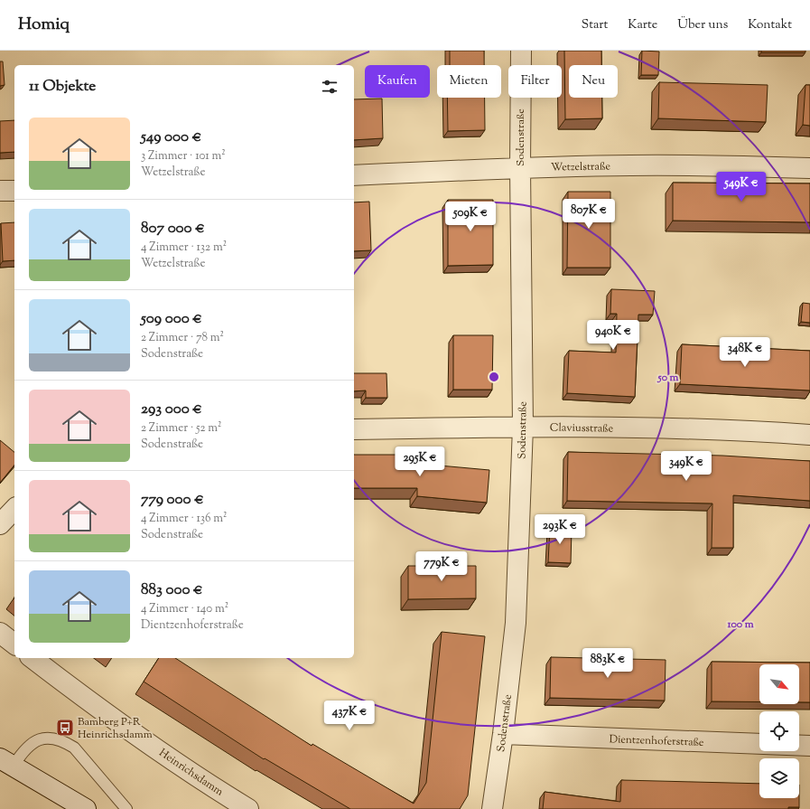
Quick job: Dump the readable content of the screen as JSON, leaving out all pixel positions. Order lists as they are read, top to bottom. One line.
{"streets":{"street":["Sodenstraße","Wetzelstraße","Claviusstraße","Dientzenhoferstraße","Heinrichsdamm"]},"crossings":[["Sodenstraße","Wetzelstraße"],["Sodenstraße","Claviusstraße"],["Sodenstraße","Dientzenhoferstraße"]],"places":{"bus stop":["Bamberg P+R Heinrichsdamm"]},"north":"bottom right","page":{"header":"Homiq","nav":["Start","Karte","Über uns","Kontakt"],"chip":["Kaufen","Mieten","Filter","Neu"],"heading":"11 Objekte","list":[{"name":"549 000 €","note":"3 Zimmer · 101 m² · Wetzelstraße"},{"name":"807 000 €","note":"4 Zimmer · 132 m² · Wetzelstraße"},{"name":"509 000 €","note":"2 Zimmer · 78 m² · Sodenstraße"},{"name":"293 000 €","note":"2 Zimmer · 52 m² · Sodenstraße"},{"name":"779 000 €","note":"4 Zimmer · 136 m² · Sodenstraße"},{"name":"883 000 €","note":"4 Zimmer · 140 m² · Dientzenhoferstraße"}],"price":["549K €","807K €","509K €","940K €","348K €","295K €","349K €","293K €","779K €","883K €","437K €"]},"rings":["50 m","100 m"]}
